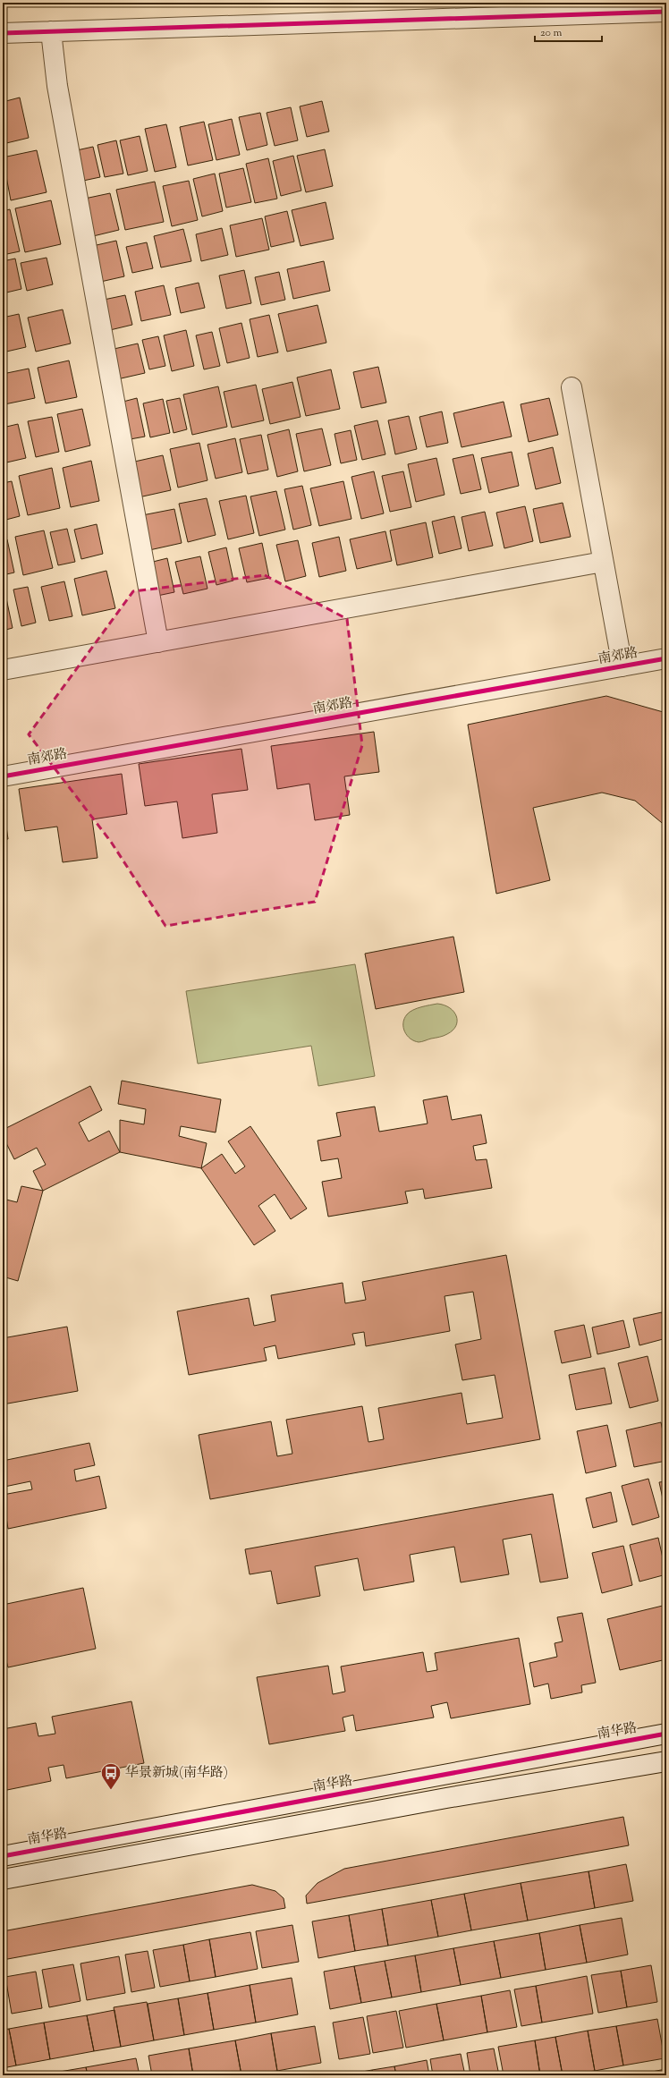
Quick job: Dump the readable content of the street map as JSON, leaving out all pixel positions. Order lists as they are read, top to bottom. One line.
{"streets":{"street":["南郊路","南华路"]},"places":{"bus stop":["华景新城(南华路)"]},"scale_bar":"20 m"}
